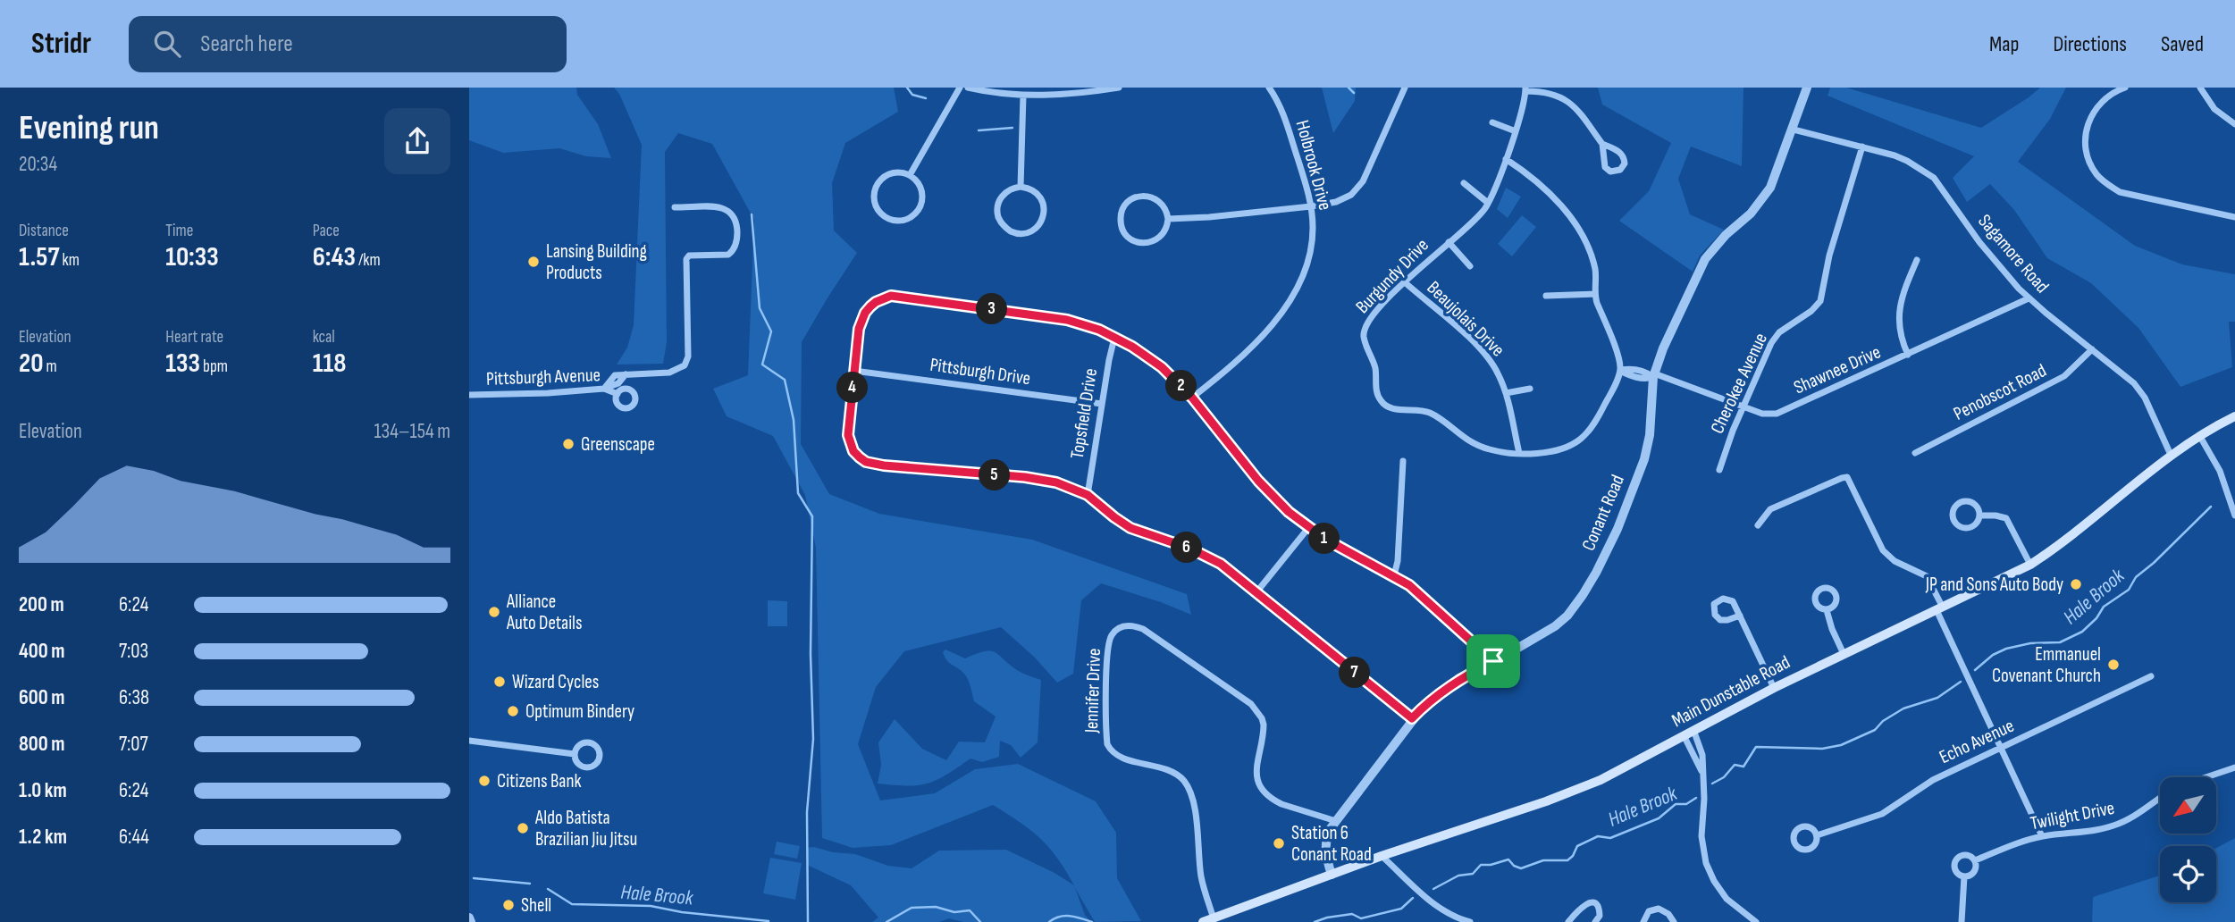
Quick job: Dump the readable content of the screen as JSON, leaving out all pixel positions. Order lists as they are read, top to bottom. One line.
{"streets":{"main road":["Main Dunstable Road"],"street":["Holbrook Drive","Sagamore Road","Burgundy Drive","Beaujolais Drive","Shawnee Drive","Pittsburgh Drive","Pittsburgh Avenue","Cherokee Avenue","Penobscot Road","Topsfield Drive","Conant Road","Jennifer Drive","Echo Avenue","Twilight Drive"]},"crossings":[["Sagamore Road","Shawnee Drive"],["Sagamore Road","Cherokee Avenue"],["Sagamore Road","Penobscot Road"],["Sagamore Road","Conant Road"],["Sagamore Road","Main Dunstable Road"],["Burgundy Drive","Beaujolais Drive"],["Shawnee Drive","Cherokee Avenue"],["Shawnee Drive","Conant Road"],["Pittsburgh Drive","Topsfield Drive"],["Conant Road","Jennifer Drive"],["Conant Road","Main Dunstable Road"],["Jennifer Drive","Main Dunstable Road"]],"water":["Hale Brook"],"places":["Lansing Building Products","Greenscape","JP and Sons Auto Body","Alliance Auto Details","Emmanuel Covenant Church","Wizard Cycles","Optimum Bindery","Citizens Bank","Aldo Batista Brazilian Jiu Jitsu","Station 6 Conant Road","Shell"],"north":"bottom left","page":{"header":"Stridr","search":"Search here","nav":["Map","Directions","Saved"],"heading":["Evening run","20:34"],"stats":[["Distance","1.57 km"],["Time","10:33"],["Pace","6:43 /km"],["Elevation","20 m"],["Heart rate","133 bpm"],["kcal","118"]],"pins":["3","2","4","5","1","6","7"],"chart":["Elevation","134–154 m"],"list":[{"name":"200 m","note":"6:24"},{"name":"400 m","note":"7:03"},{"name":"600 m","note":"6:38"},{"name":"800 m","note":"7:07"},{"name":"1.0 km","note":"6:24"},{"name":"1.2 km","note":"6:44"}]}}
